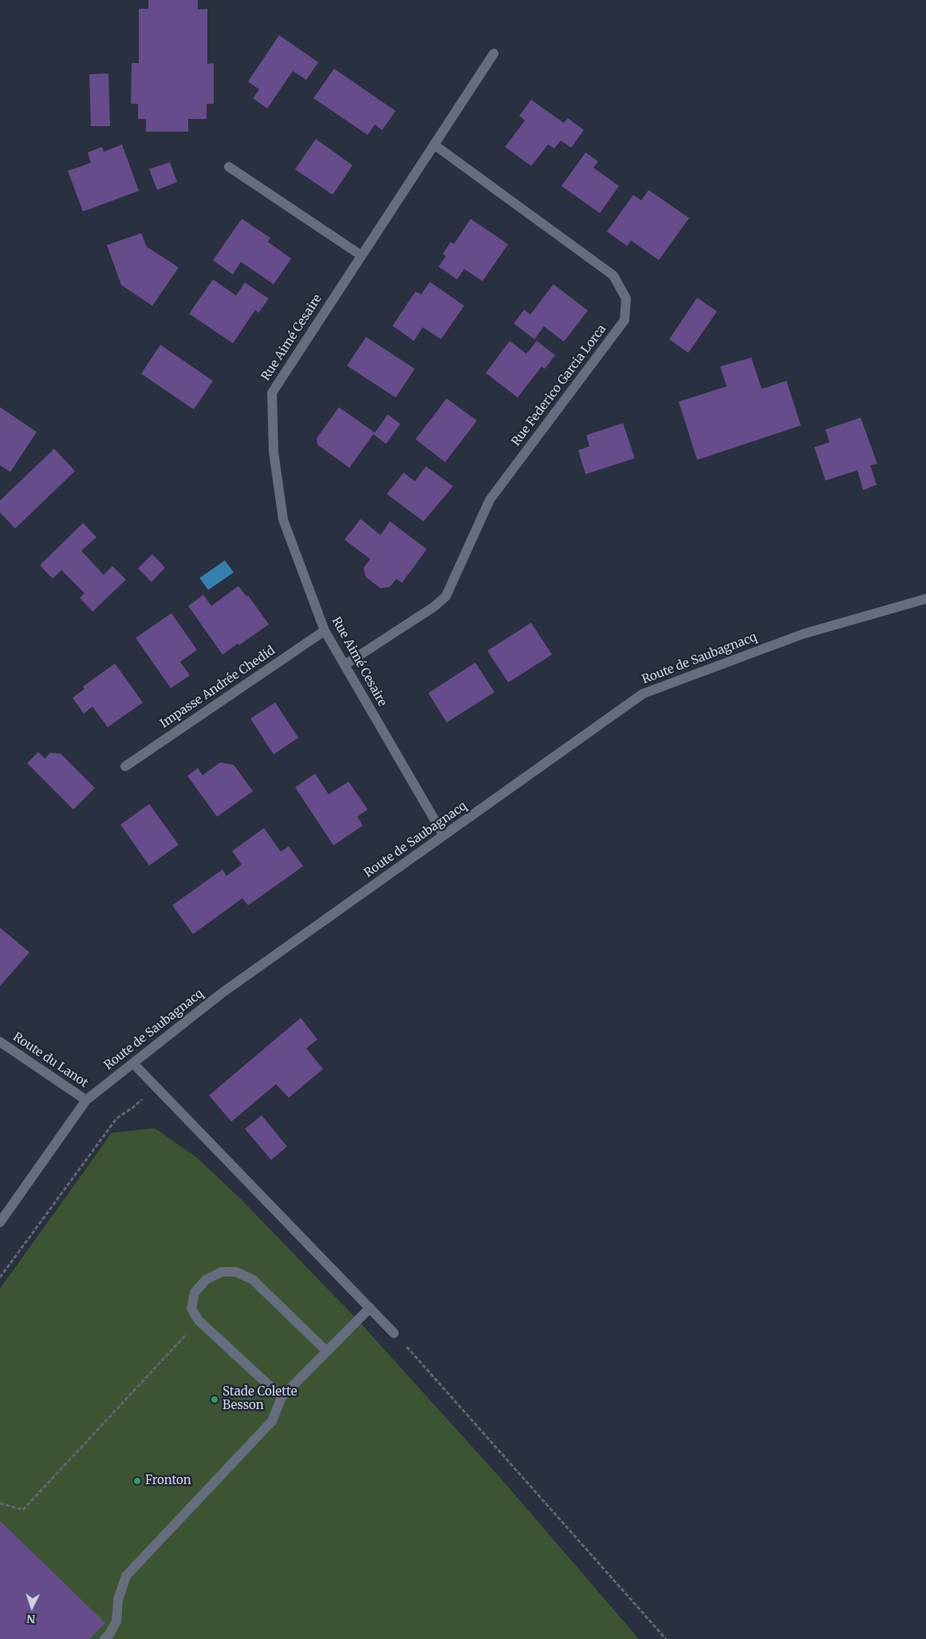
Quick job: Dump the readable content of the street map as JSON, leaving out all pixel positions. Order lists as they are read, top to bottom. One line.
{"streets":{"street":["Rue Aimé Cesaire","Rue Federico Garcia Lorca","Route de Saubagnacq","Impasse Andrée Chedid","Route du Lanot"]},"crossings":[["Rue Aimé Cesaire","Rue Federico Garcia Lorca"],["Rue Aimé Cesaire","Route de Saubagnacq"],["Rue Aimé Cesaire","Impasse Andrée Chedid"],["Route de Saubagnacq","Route du Lanot"]],"places":["Stade Colette Besson","Fronton"],"north":"bottom"}
